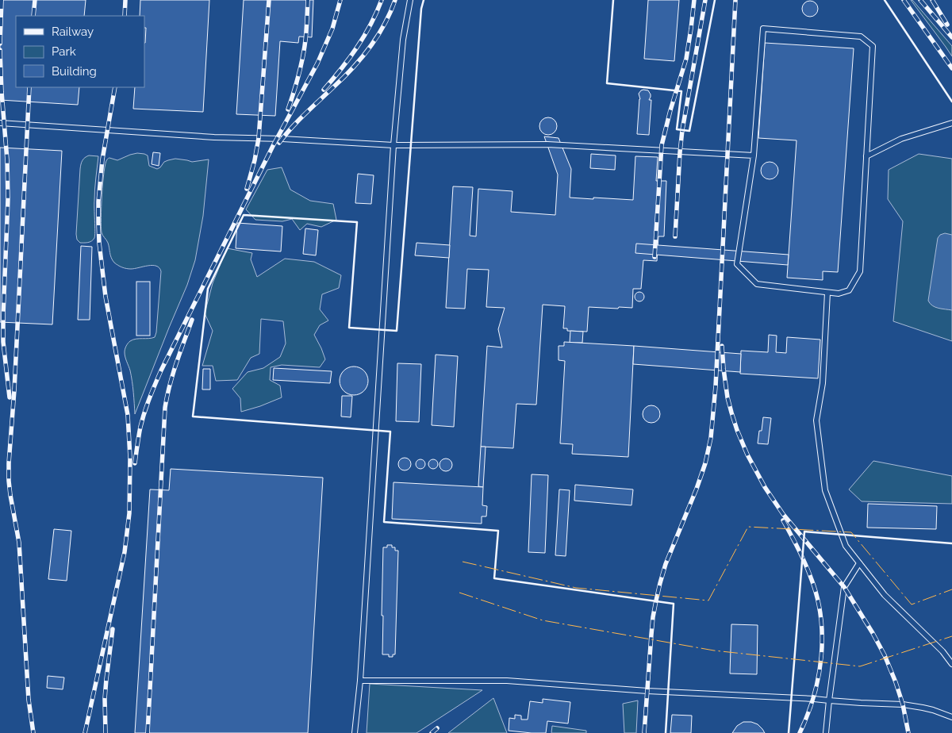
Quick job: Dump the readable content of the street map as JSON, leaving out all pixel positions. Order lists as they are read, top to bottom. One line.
{"legend":["Railway","Park","Building"]}
